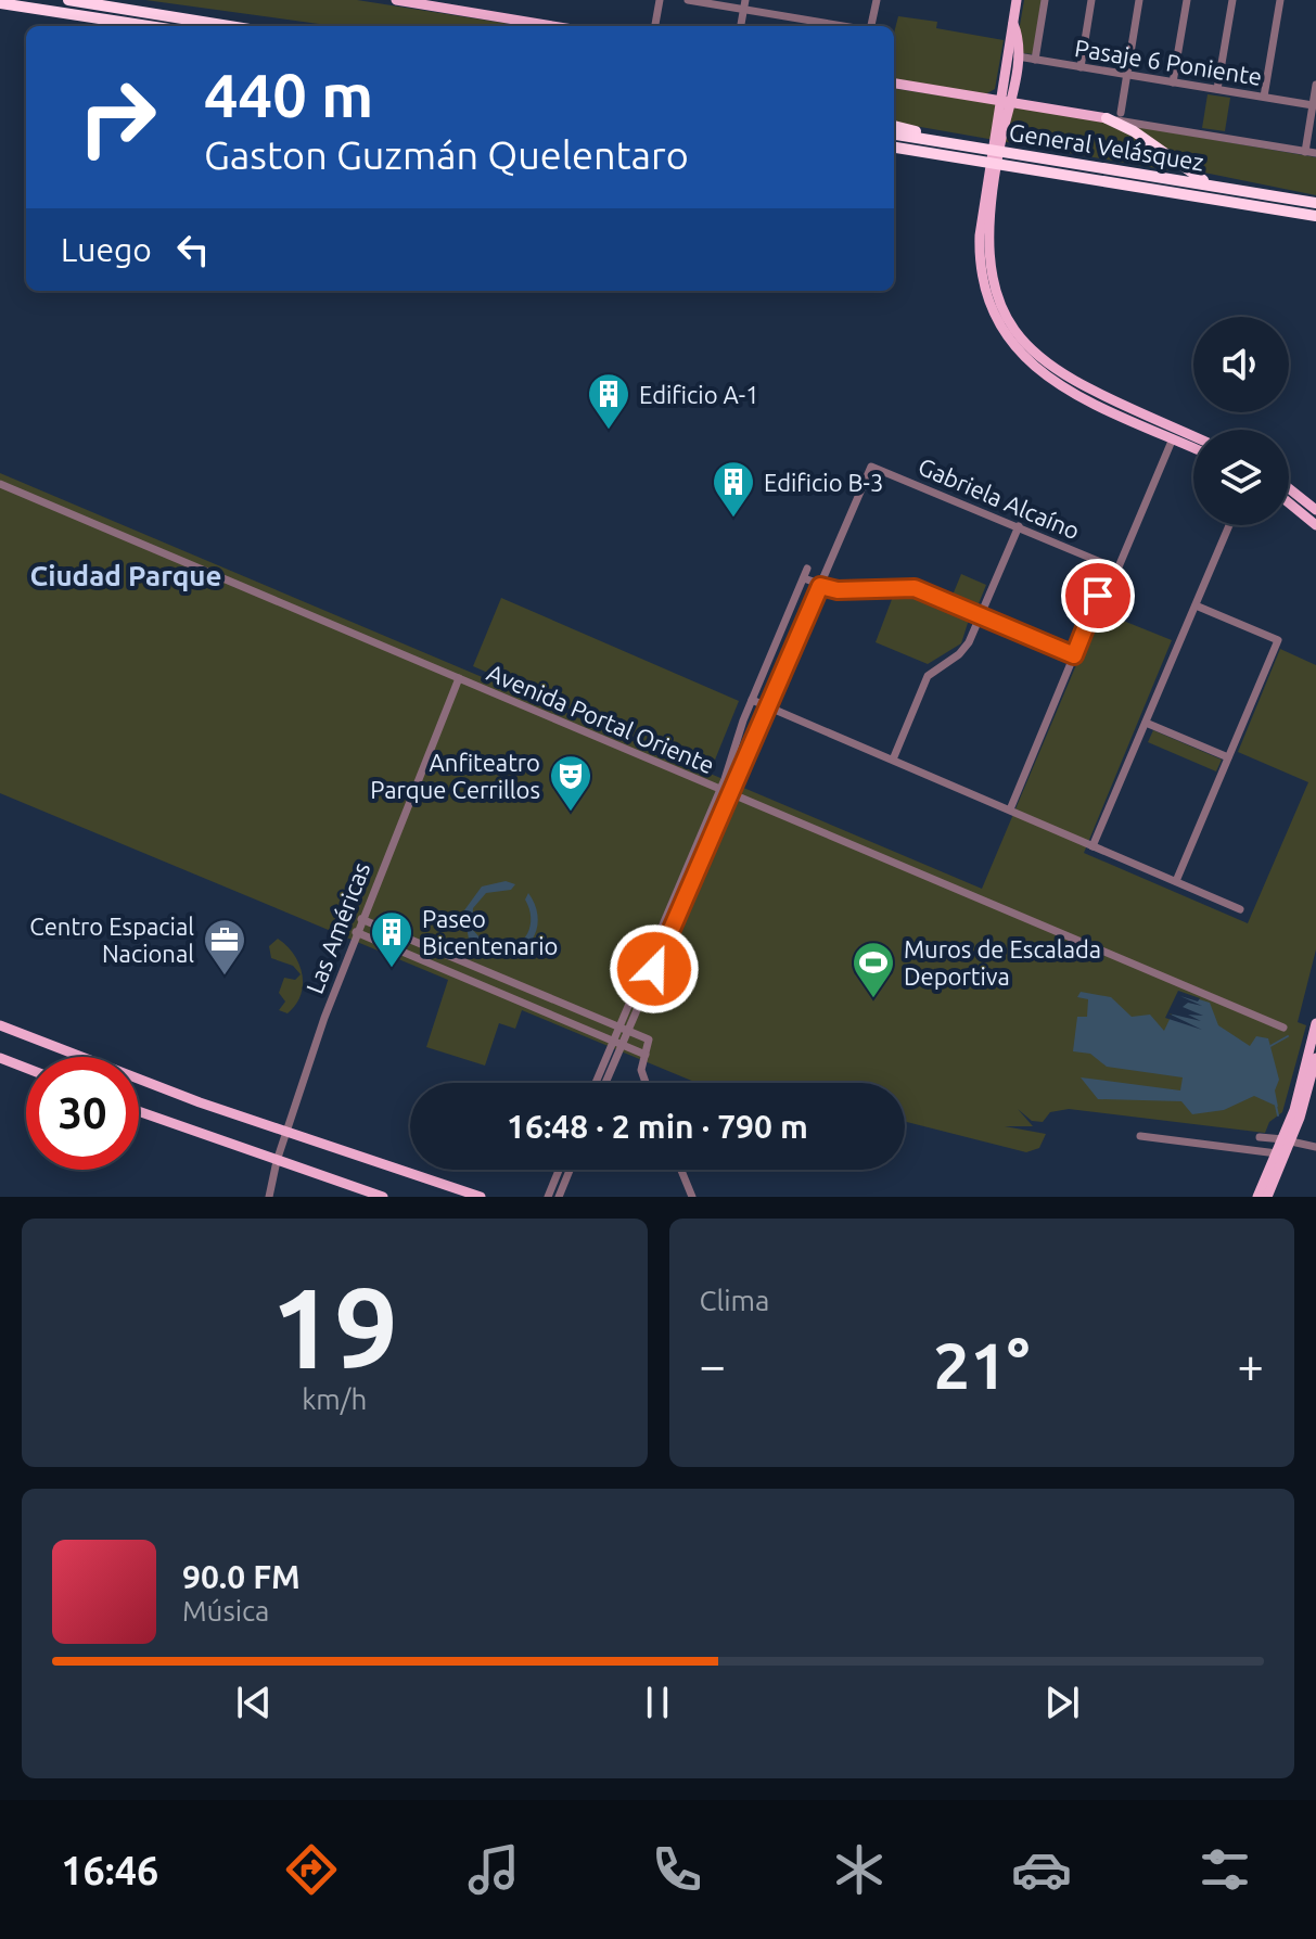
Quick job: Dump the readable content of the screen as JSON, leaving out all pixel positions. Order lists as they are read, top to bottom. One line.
{"streets":{"highway":["General Velásquez"],"street":["Pasaje 6 Poniente","Gabriela Alcaíno","Avenida Portal Oriente","Las Américas"]},"crossings":[["Avenida Portal Oriente","Las Américas"]],"districts":["Ciudad Parque"],"places":{"building":["Edificio A-1","Edificio B-3","Paseo Bicentenario"],"theatre":["Anfiteatro Parque Cerrillos"],"office":["Centro Espacial Nacional"],"sports":["Muros de Escalada Deportiva"]},"page":{"turn":["440 m","Gaston Guzmán Quelentaro"],"then":"Luego","limit":"30","trip":"16:48 · 2 min · 790 m","tile":[["19","km/h"],"Clima"],"heat":["−","21°","+"],"song":["90.0 FM","Música"],"tabs":"16:46"}}
